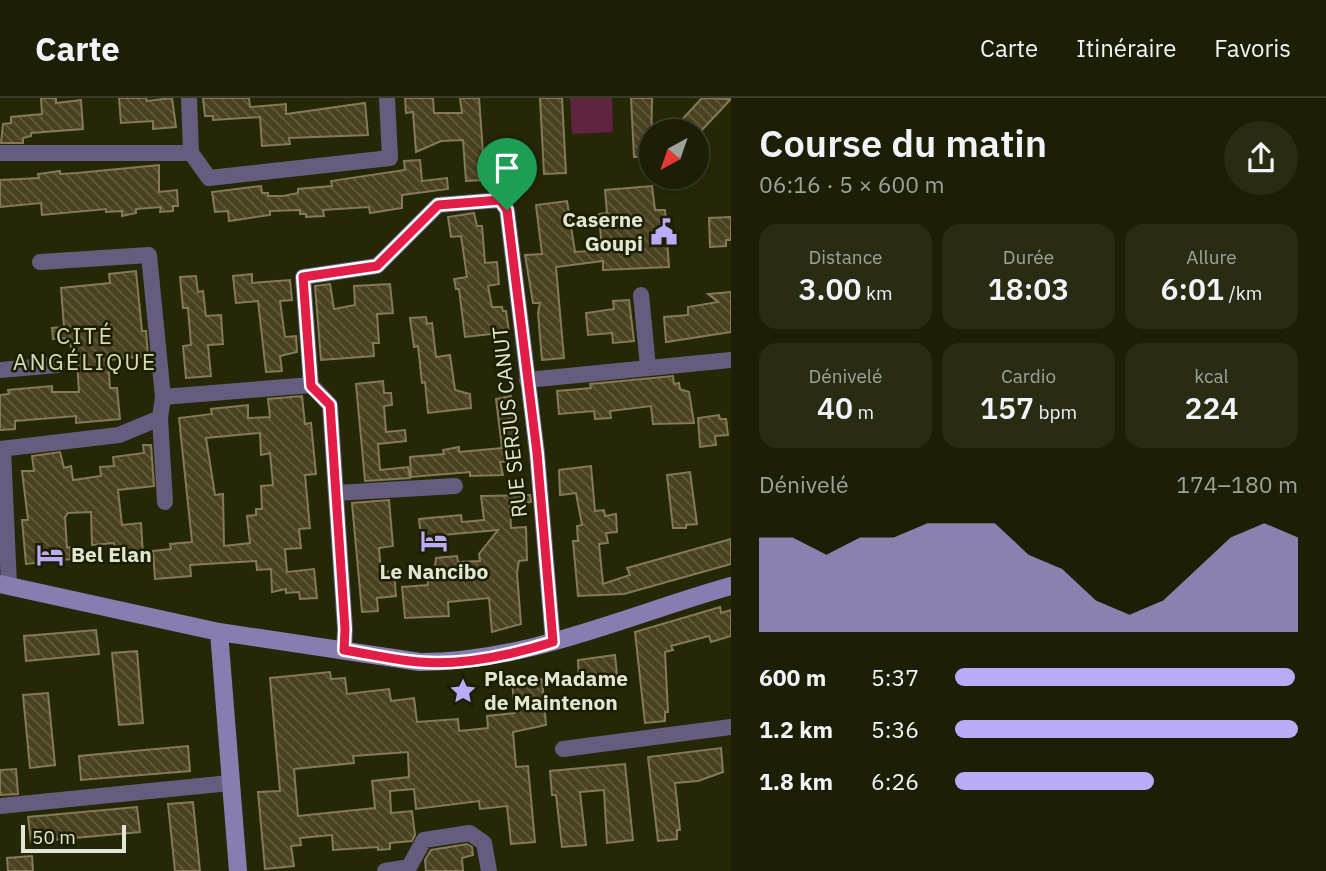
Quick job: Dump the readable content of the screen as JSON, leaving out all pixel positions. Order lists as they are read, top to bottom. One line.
{"streets":{"street":["RUE SERJUS CANUT"]},"districts":["CITÉ ANGÉLIQUE"],"places":{"public building":["Caserne Goupi"],"hotel":["Le Nancibo","Bel Elan"],"place":["Place Madame de Maintenon"]},"scale_bar":"50 m","north":"bottom left","page":{"header":"Carte","nav":["Carte","Itinéraire","Favoris"],"heading":["Course du matin","06:16 · 5 × 600 m"],"stats":[["Distance","3.00 km"],["Durée","18:03"],["Allure","6:01 /km"],["Dénivelé","40 m"],["Cardio","157 bpm"],["kcal","224"]],"chart":["Dénivelé","174–180 m"],"list":[{"name":"600 m","note":"5:37"},{"name":"1.2 km","note":"5:36"},{"name":"1.8 km","note":"6:26"}],"scale":"50 m"}}
